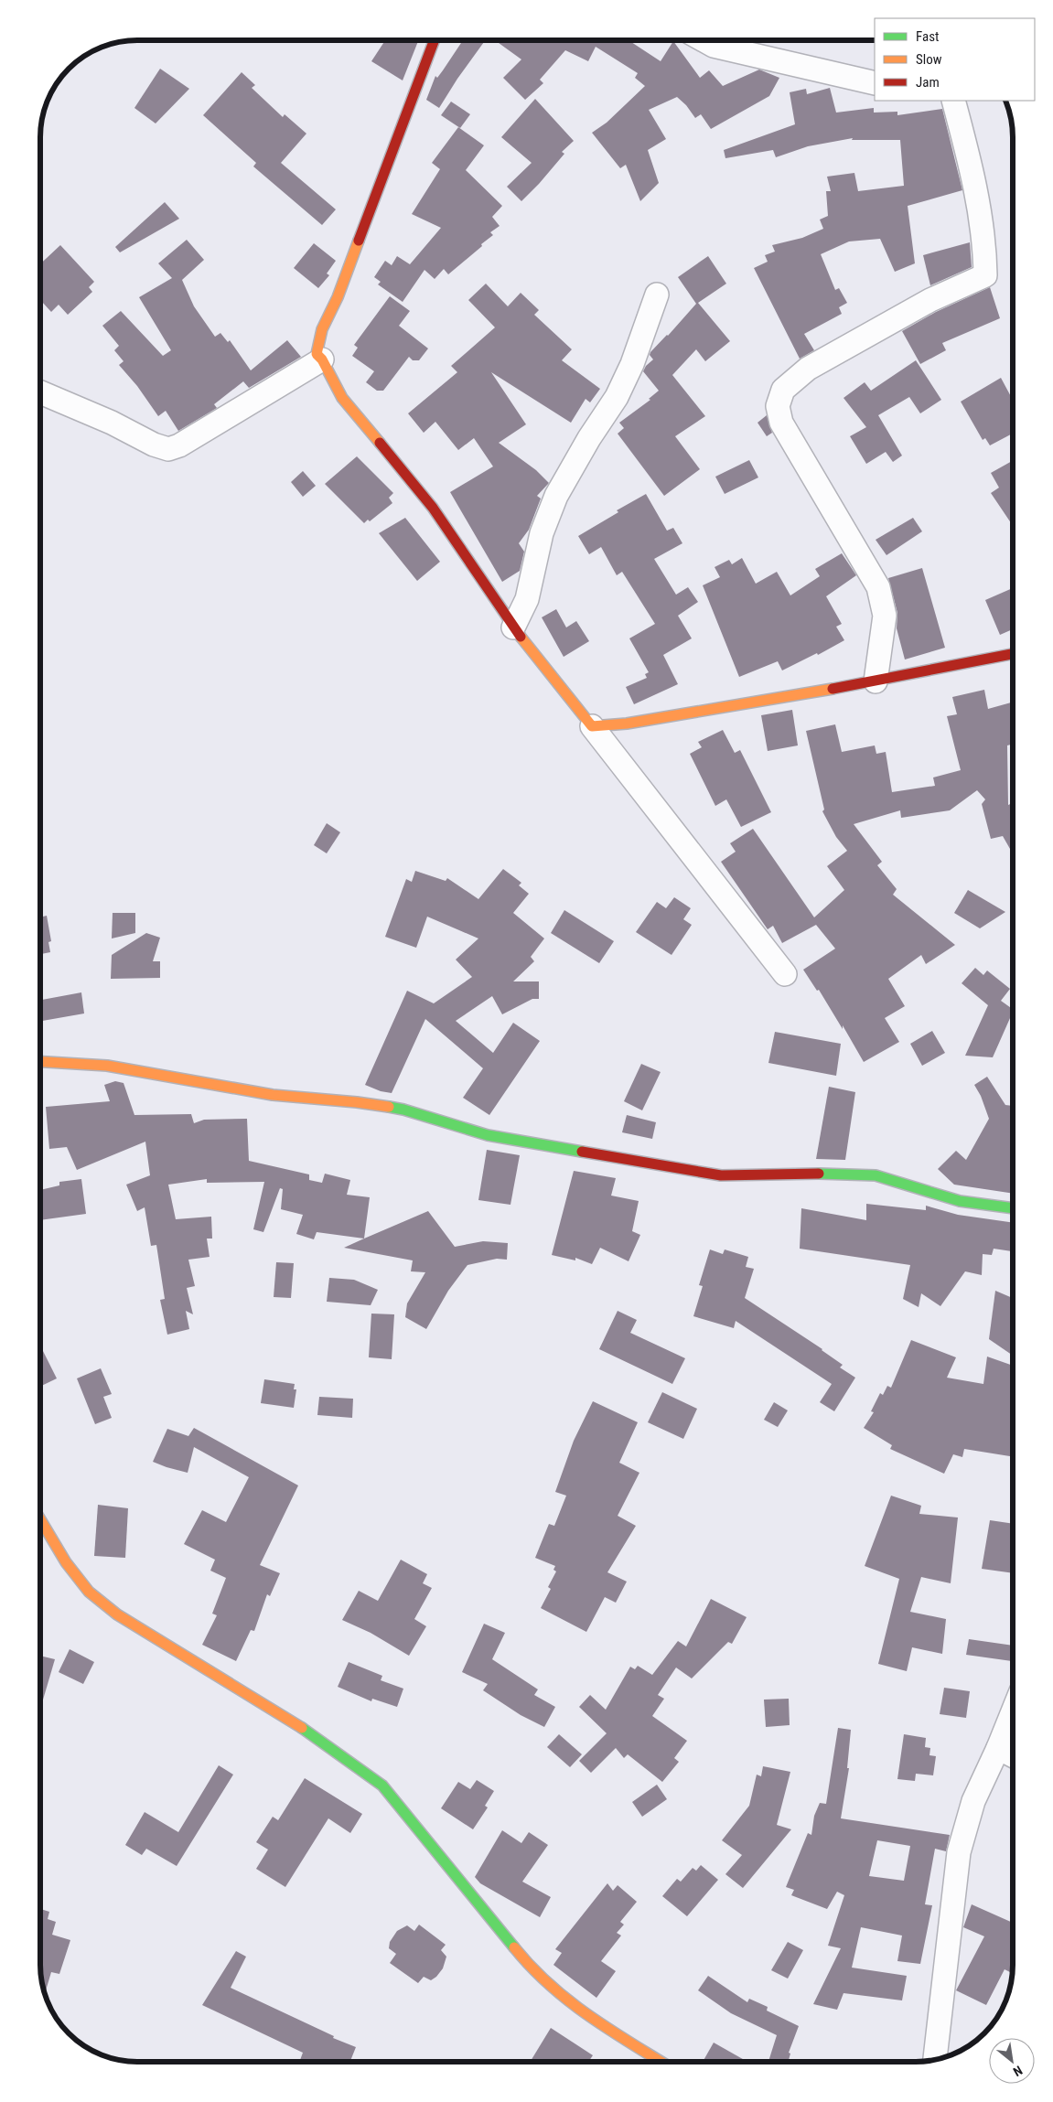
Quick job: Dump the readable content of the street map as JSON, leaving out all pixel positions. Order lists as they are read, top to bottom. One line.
{"legend":["Fast","Slow","Jam"],"north":"bottom right"}
